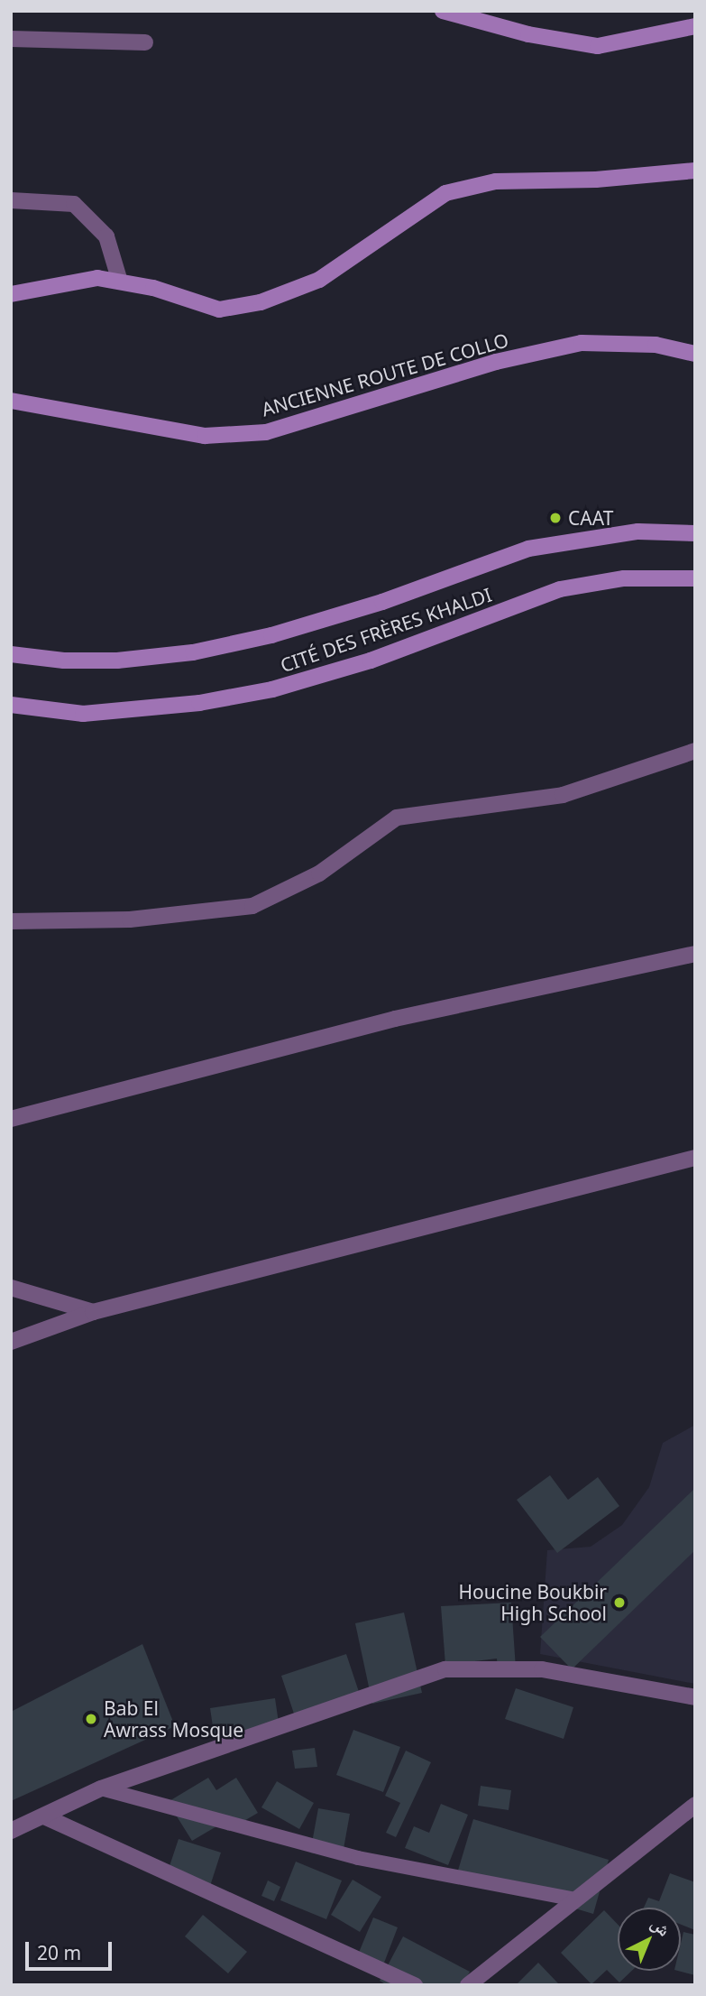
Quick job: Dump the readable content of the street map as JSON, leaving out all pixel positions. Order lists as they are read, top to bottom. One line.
{"streets":{"main road":["ANCIENNE ROUTE DE COLLO","CITÉ DES FRÈRES KHALDI"]},"places":["CAAT","Houcine Boukbir High School","Bab El Awrass Mosque"],"scale_bar":"20 m","north":"top right"}
